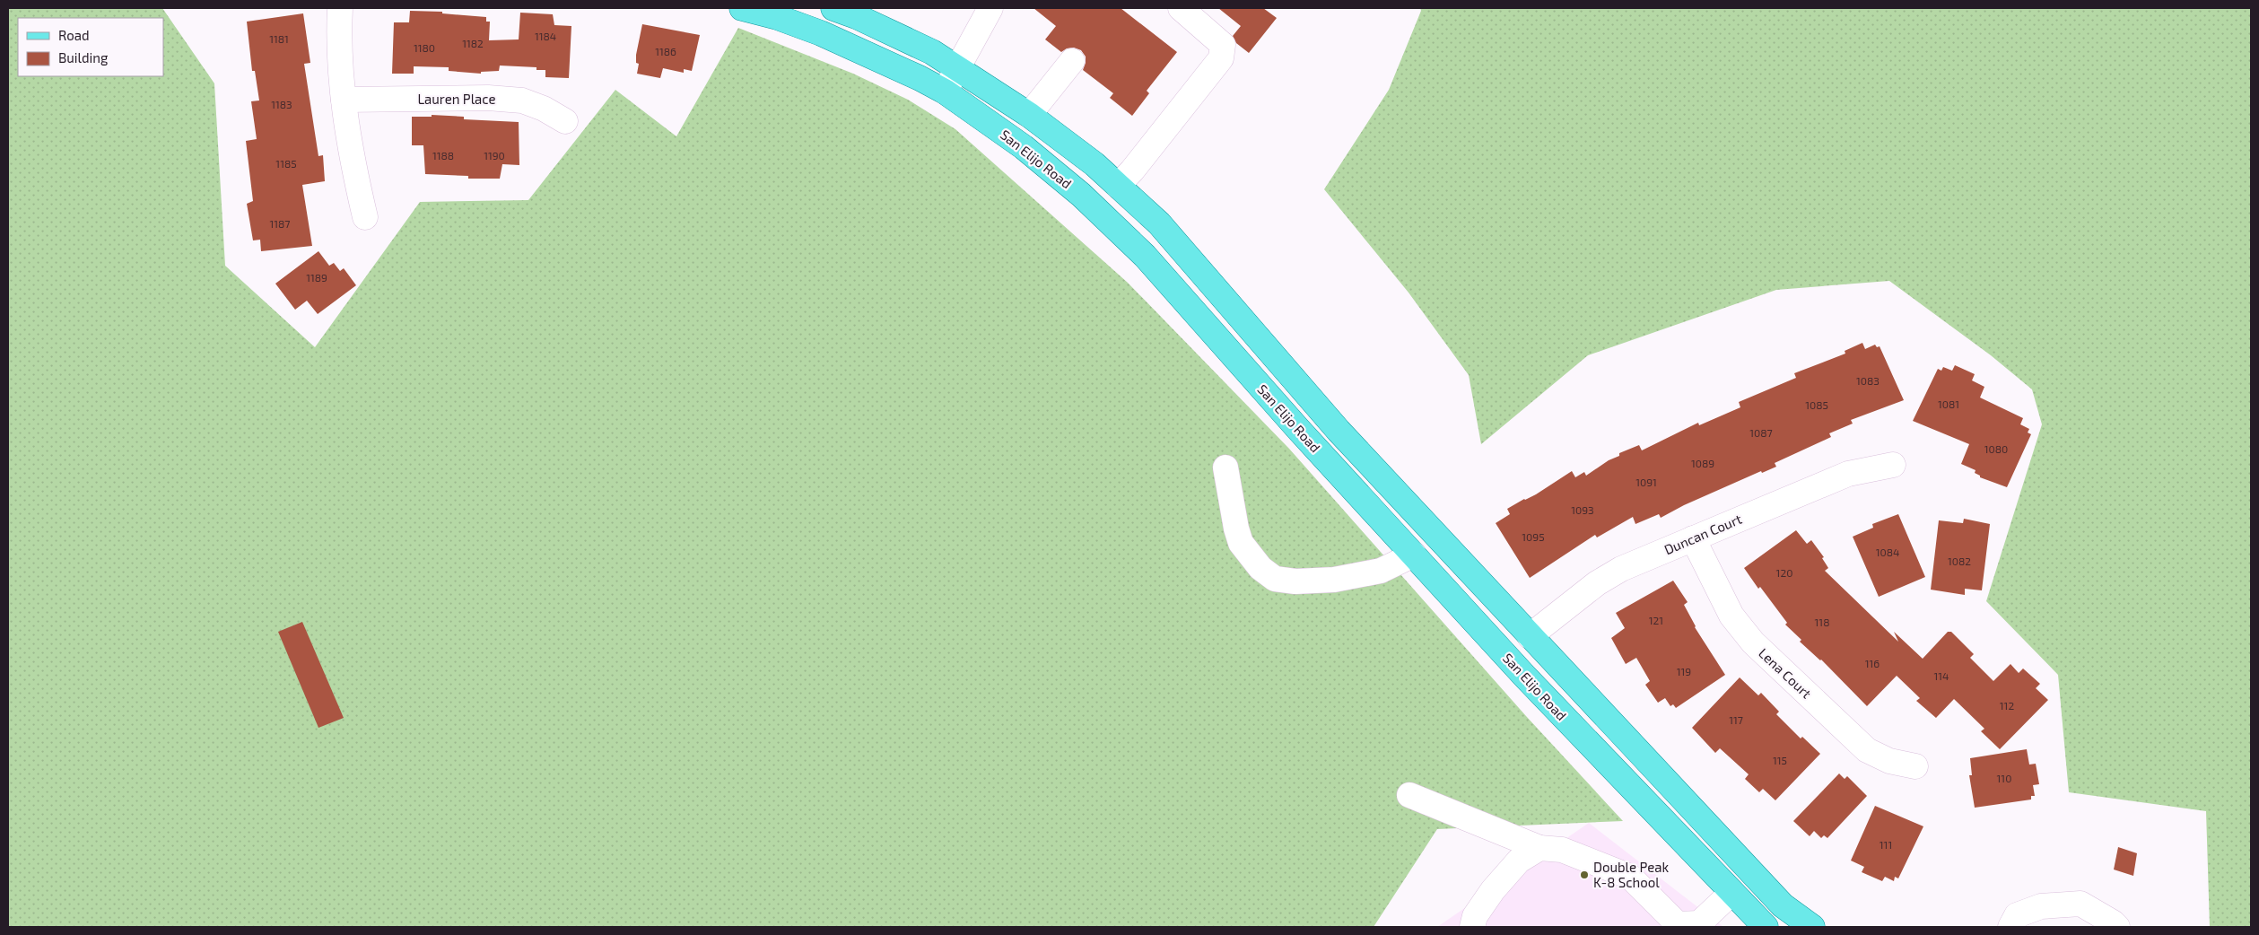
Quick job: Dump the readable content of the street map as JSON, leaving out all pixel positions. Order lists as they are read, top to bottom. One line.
{"streets":{"main road":["San Elijo Road"],"street":["Lauren Place","Duncan Court","Lena Court"]},"crossings":[["San Elijo Road","Duncan Court"],["Duncan Court","Lena Court"]],"places":["Double Peak K-8 School"],"house_numbers":["1184","1181","1182","1180","1186","1183","1188","1190","1185","1187","1189","1083","1081","1085","1087","1080","1089","1091","1093","1095","1084","1082","120","121","118","116","119","114","112","117","115","110","111"],"legend":["Road","Building"]}
